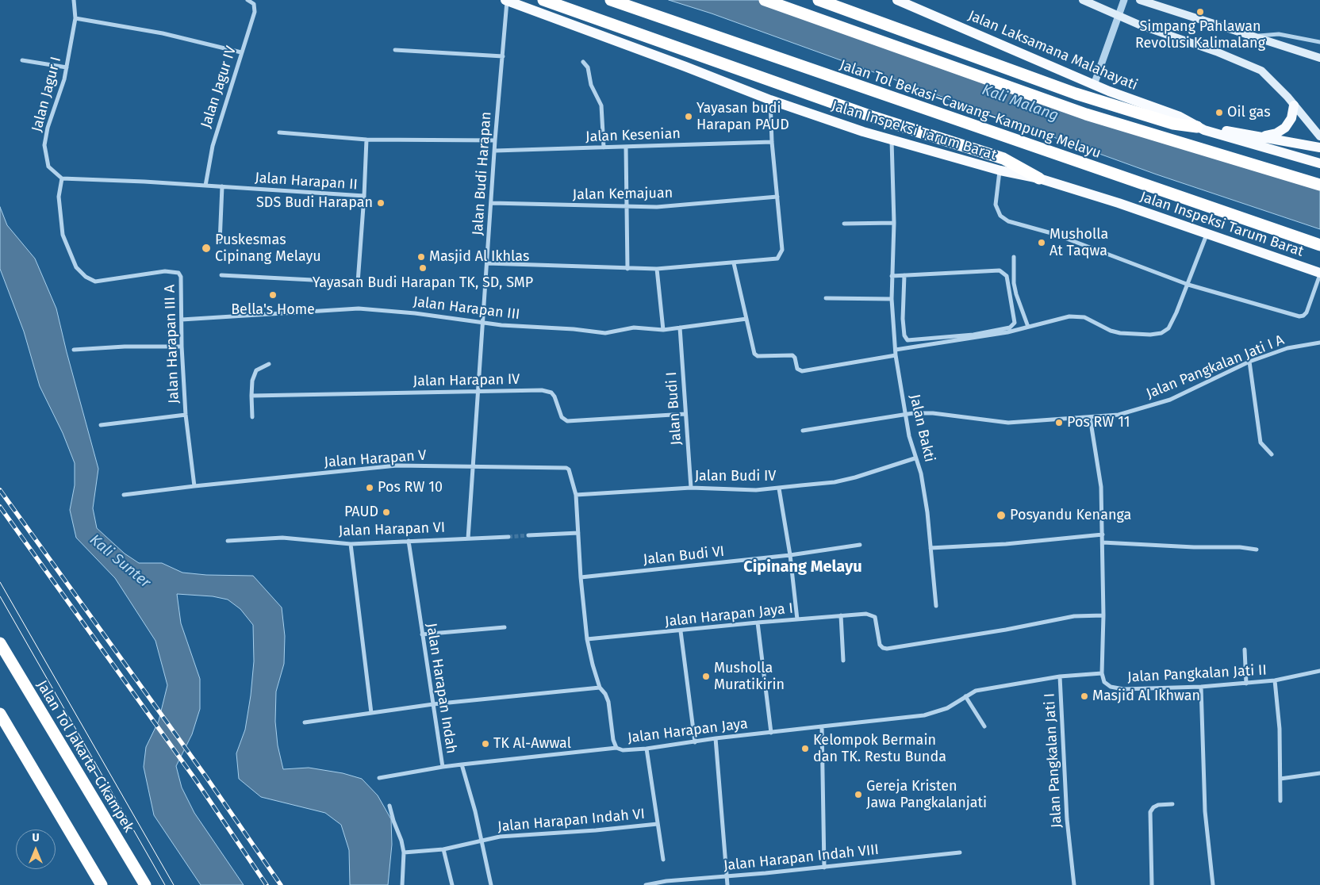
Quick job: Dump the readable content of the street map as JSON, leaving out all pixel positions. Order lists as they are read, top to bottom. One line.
{"streets":{"highway":["Jalan Tol Bekasi–Cawang–Kampung Melayu","Jalan Tol Jakarta–Cikampek"],"main road":["Jalan Laksamana Malahayati","Jalan Inspeksi Tarum Barat"],"street":["Jalan Jagur IV","Jalan Jagur I","Jalan Kesenian","Jalan Budi Harapan","Jalan Harapan II","Jalan Kemajuan","Jalan Harapan III","Jalan Harapan III A","Jalan Pangkalan Jati I A","Jalan Harapan IV","Jalan Budi I","Jalan Bakti","Jalan Harapan V","Jalan Budi IV","Jalan Harapan VI","Jalan Budi VI","Jalan Harapan Jaya I","Jalan Pangkalan Jati II","Jalan Harapan Indah","Jalan Harapan Jaya","Jalan Pangkalan Jati I","Jalan Harapan Indah VI","Jalan Harapan Indah VIII"]},"crossings":[["Jalan Jagur IV","Jalan Harapan II"],["Jalan Jagur I","Jalan Harapan II"],["Jalan Jagur I","Jalan Harapan III A"],["Jalan Inspeksi Tarum Barat","Jalan Budi Harapan"],["Jalan Inspeksi Tarum Barat","Jalan Bakti"],["Jalan Kesenian","Jalan Budi Harapan"],["Jalan Budi Harapan","Jalan Kemajuan"],["Jalan Budi Harapan","Jalan Harapan III"],["Jalan Budi Harapan","Jalan Harapan IV"],["Jalan Budi Harapan","Jalan Harapan V"],["Jalan Budi Harapan","Jalan Harapan VI"],["Jalan Harapan II","Jalan Harapan III A"],["Jalan Harapan III","Jalan Harapan III A"],["Jalan Harapan III","Jalan Budi I"],["Jalan Harapan III A","Jalan Harapan V"],["Jalan Pangkalan Jati I A","Jalan Bakti"],["Jalan Harapan IV","Jalan Budi I"],["Jalan Budi I","Jalan Budi IV"],["Jalan Bakti","Jalan Budi IV"],["Jalan Harapan V","Jalan Harapan Jaya"],["Jalan Budi IV","Jalan Harapan Jaya"],["Jalan Harapan VI","Jalan Harapan Indah"],["Jalan Budi VI","Jalan Harapan Jaya"],["Jalan Harapan Jaya I","Jalan Harapan Jaya"],["Jalan Pangkalan Jati II","Jalan Pangkalan Jati I"],["Jalan Harapan Indah","Jalan Harapan Indah VI"],["Jalan Harapan Jaya","Jalan Pangkalan Jati I"],["Jalan Harapan Jaya","Jalan Harapan Indah VI"]],"districts":["Cipinang Melayu"],"water":["Kali Malang","Kali Sunter"],"places":["Simpang Pahlawan Revolusi Kalimalang","Oil gas","Yayasan budi Harapan PAUD","SDS Budi Harapan","Musholla At Taqwa","Puskesmas Cipinang Melayu","Masjid Al Ikhlas","Yayasan Budi Harapan TK, SD, SMP","Bella's Home","Pos RW 11","Pos RW 10","PAUD","Posyandu Kenanga","Musholla Muratikirin","Masjid Al Ikhwan","TK Al-Awwal","Kelompok Bermain dan TK. Restu Bunda","Gereja Kristen Jawa Pangkalanjati"],"north":"top"}
